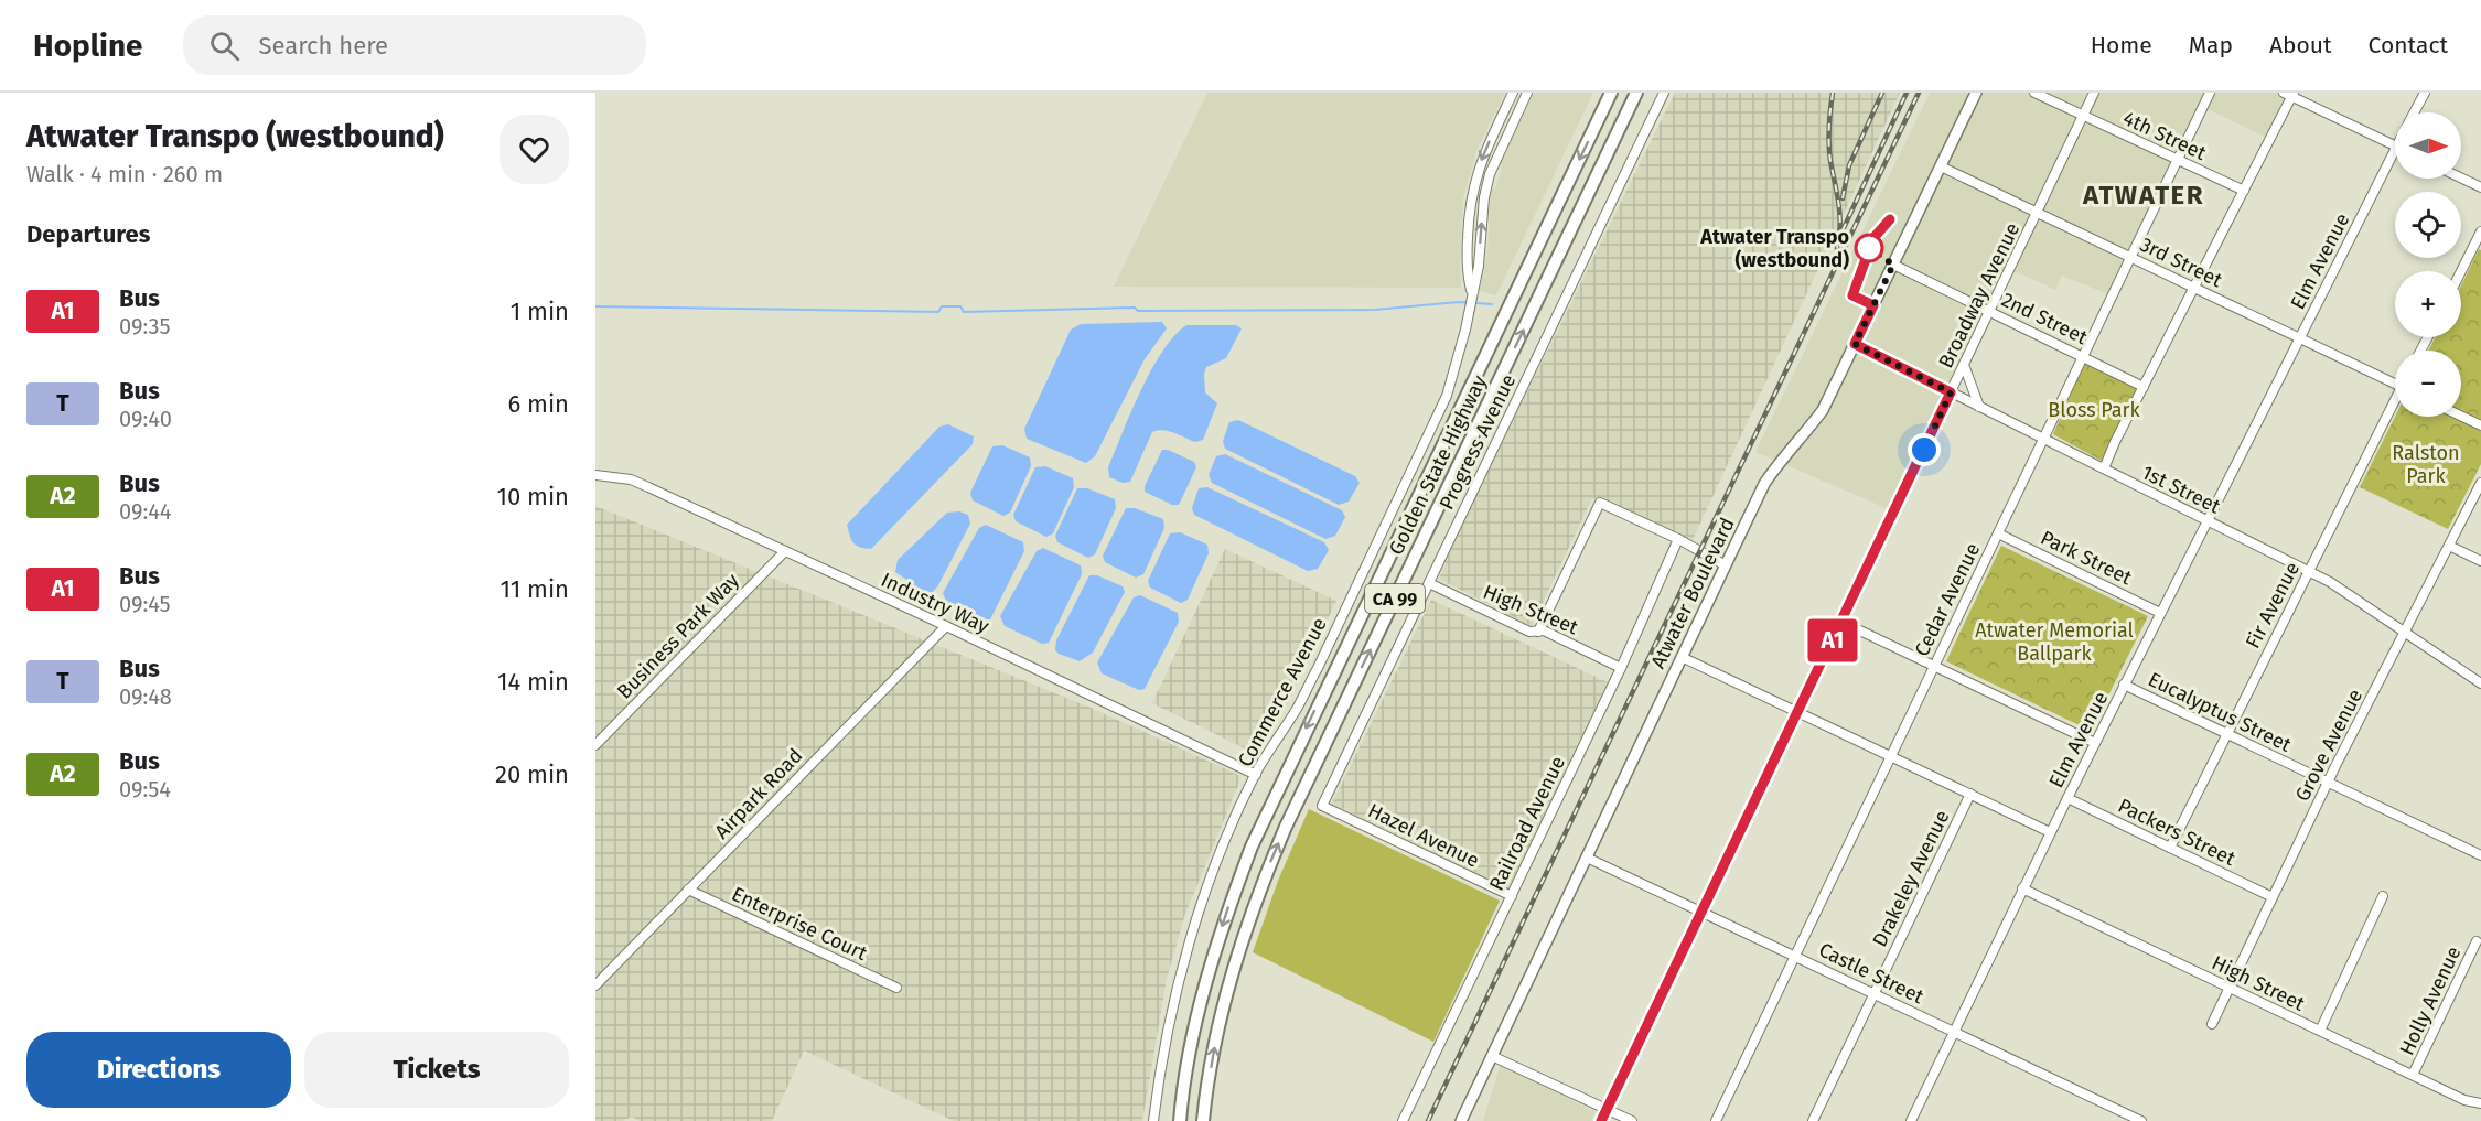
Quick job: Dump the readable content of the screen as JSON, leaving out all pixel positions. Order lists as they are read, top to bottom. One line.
{"streets":{"highway":["Golden State Highway","CA 99"],"main road":["Atwater Boulevard"],"street":["4th Street","Elm Avenue","3rd Street","Broadway Avenue","2nd Street","Progress Avenue","1st Street","Park Street","Cedar Avenue","Industry Way","Fir Avenue","High Street","Business Park Way","Commerce Avenue","Eucalyptus Street","Grove Avenue","Airpark Road","Railroad Avenue","Packers Street","Hazel Avenue","Drakeley Avenue","Enterprise Court","Castle Street","Holly Avenue"]},"crossings":[["4th Street","Broadway Avenue"],["4th Street","Cedar Avenue"],["Elm Avenue","3rd Street"],["Elm Avenue","1st Street"],["Elm Avenue","Park Street"],["Elm Avenue","High Street"],["Elm Avenue","Eucalyptus Street"],["Elm Avenue","Packers Street"],["Elm Avenue","Castle Street"],["3rd Street","Broadway Avenue"],["3rd Street","Atwater Boulevard"],["3rd Street","Cedar Avenue"],["Broadway Avenue","2nd Street"],["Broadway Avenue","1st Street"],["Broadway Avenue","Castle Street"],["2nd Street","Atwater Boulevard"],["2nd Street","Cedar Avenue"],["Progress Avenue","High Street"],["Progress Avenue","Hazel Avenue"],["1st Street","Atwater Boulevard"],["1st Street","Cedar Avenue"],["1st Street","Fir Avenue"],["1st Street","Grove Avenue"],["Park Street","Cedar Avenue"],["Atwater Boulevard","Castle Street"],["Cedar Avenue","Castle Street"],["Industry Way","Business Park Way"],["Industry Way","Commerce Avenue"],["Industry Way","Airpark Road"],["Fir Avenue","Eucalyptus Street"],["Fir Avenue","Packers Street"],["High Street","Grove Avenue"],["High Street","Railroad Avenue"],["High Street","Holly Avenue"],["Eucalyptus Street","Grove Avenue"],["Grove Avenue","Packers Street"],["Airpark Road","Enterprise Court"],["Railroad Avenue","Hazel Avenue"],["Drakeley Avenue","Castle Street"]],"districts":["ATWATER"],"parks":["Bloss Park","Ralston Park","Atwater Memorial Ballpark"],"places":["Atwater Transpo (westbound)"],"lines":["bus line A1"],"north":"right","page":{"header":"Hopline","search":"Search here","nav":["Home","Map","About","Contact"],"heading":[["Atwater Transpo (westbound)","Walk · 4 min · 260 m"],"Departures"],"on_map":"A1","map_buttons":["+","−"],"list":[{"mark":"A1","name":"Bus","note":"09:35","value":"1 min"},{"mark":"T","name":"Bus","note":"09:40","value":"6 min"},{"mark":"A2","name":"Bus","note":"09:44","value":"10 min"},{"mark":"A1","name":"Bus","note":"09:45","value":"11 min"},{"mark":"T","name":"Bus","note":"09:48","value":"14 min"},{"mark":"A2","name":"Bus","note":"09:54","value":"20 min"}],"buttons":["Directions","Tickets"]}}
